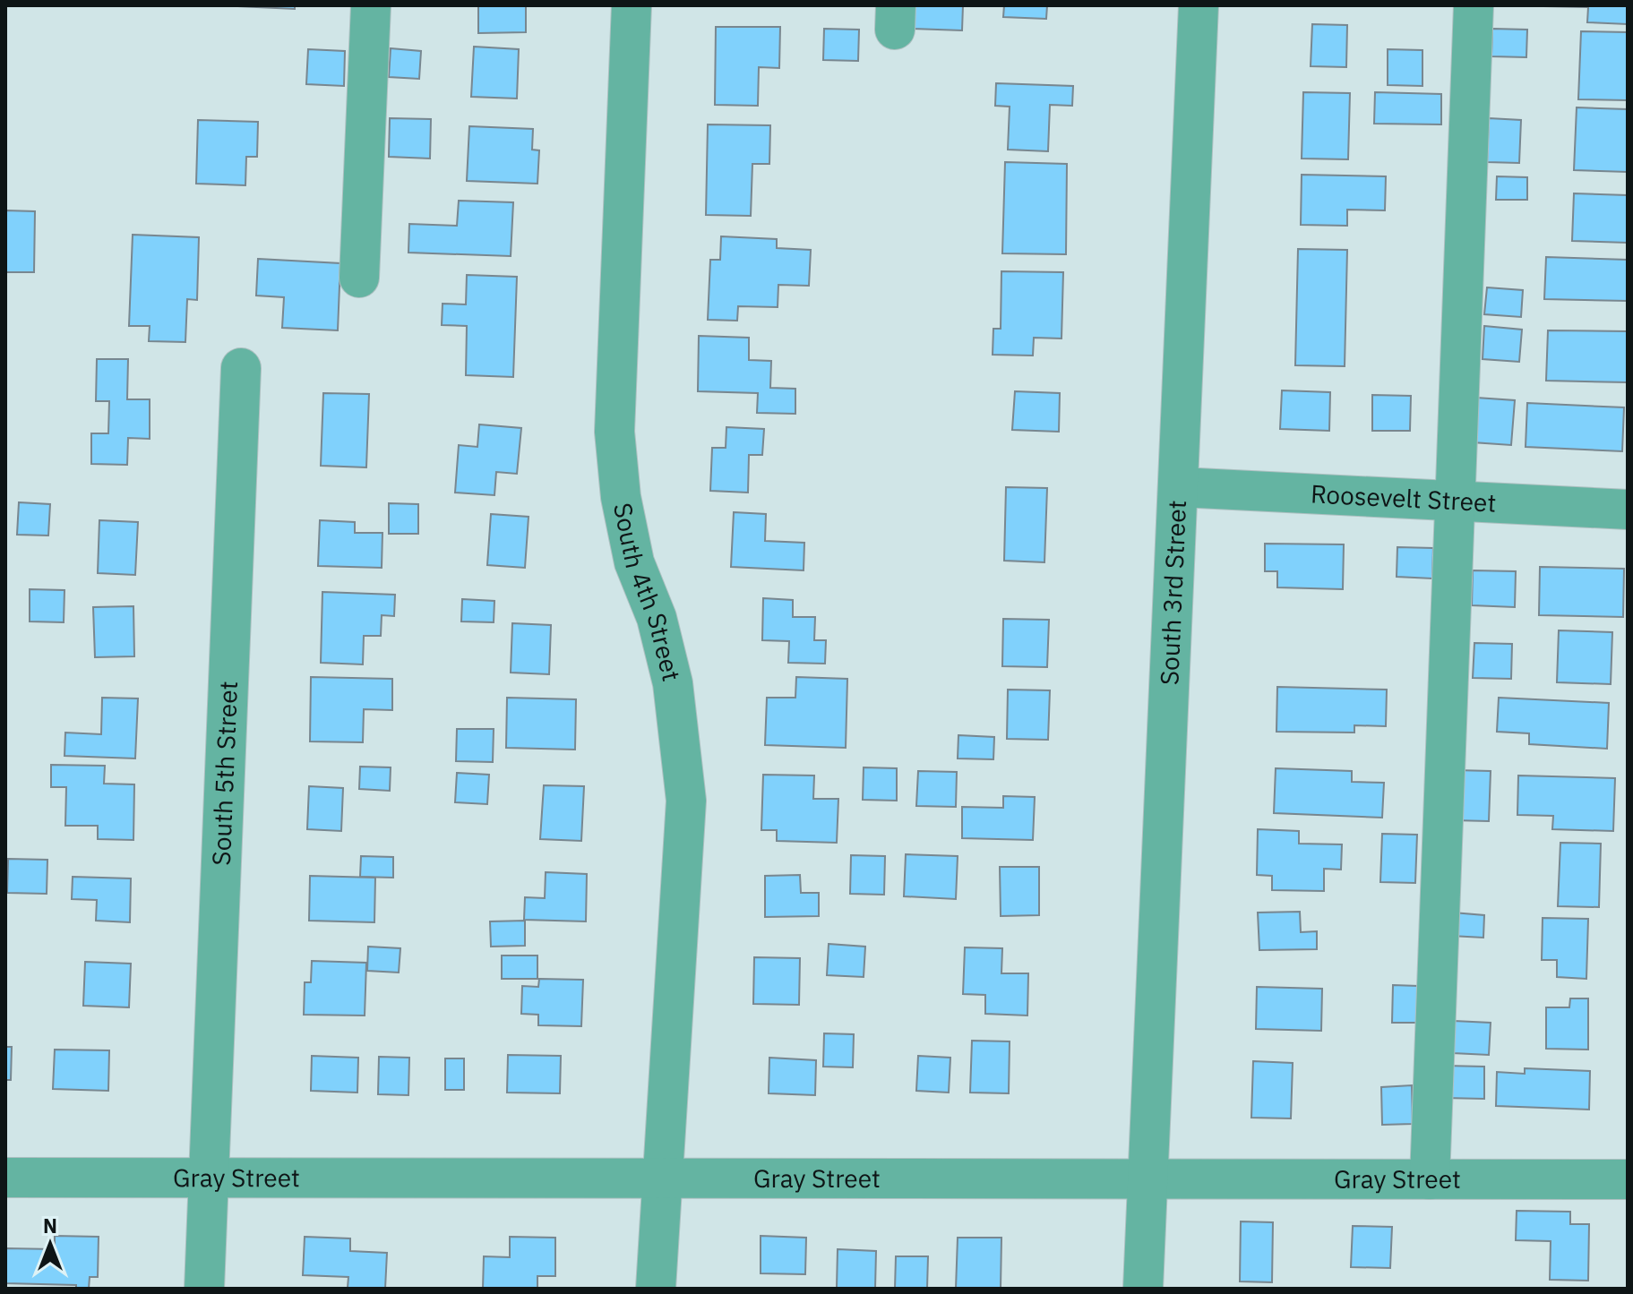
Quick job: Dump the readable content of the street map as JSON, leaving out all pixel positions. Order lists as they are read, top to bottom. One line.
{"streets":{"street":["Roosevelt Street","South 3rd Street","South 4th Street","South 5th Street","Gray Street"]},"crossings":[["Roosevelt Street","South 3rd Street"],["South 3rd Street","Gray Street"],["South 4th Street","Gray Street"],["South 5th Street","Gray Street"]],"north":"top"}
